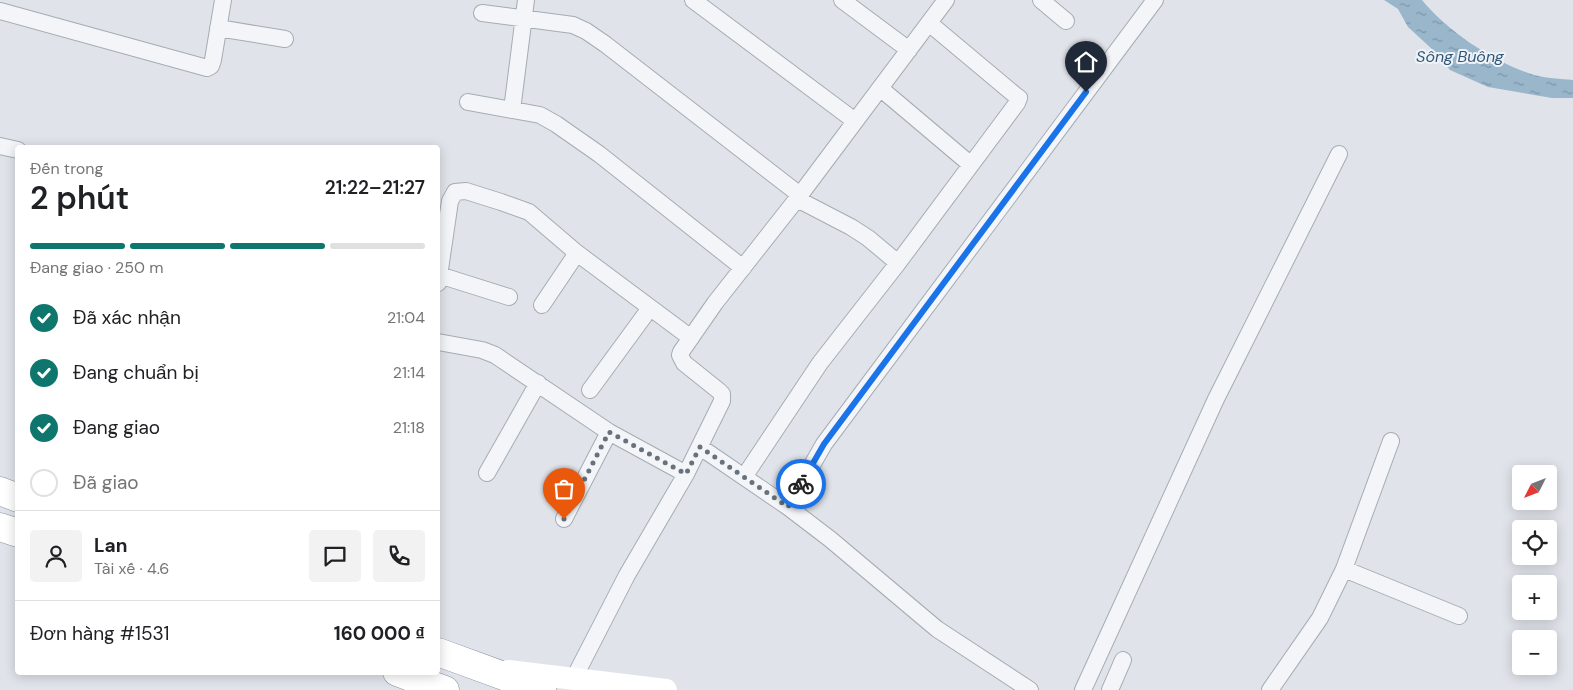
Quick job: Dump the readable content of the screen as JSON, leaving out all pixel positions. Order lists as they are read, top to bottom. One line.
{"water":["Sông Buông"],"north":"bottom left","page":{"heading":["2 phút","Đến trong","21:22–21:27"],"panel":["Lan","Tài xế · 4.6","Đơn hàng #1531","160 000 ₫"],"bar":"Đang giao · 250 m","list":[["Đã xác nhận","21:04"],["Đang chuẩn bị","21:14"],["Đang giao","21:18"],"Đã giao"],"map_buttons":["+","−"]}}
